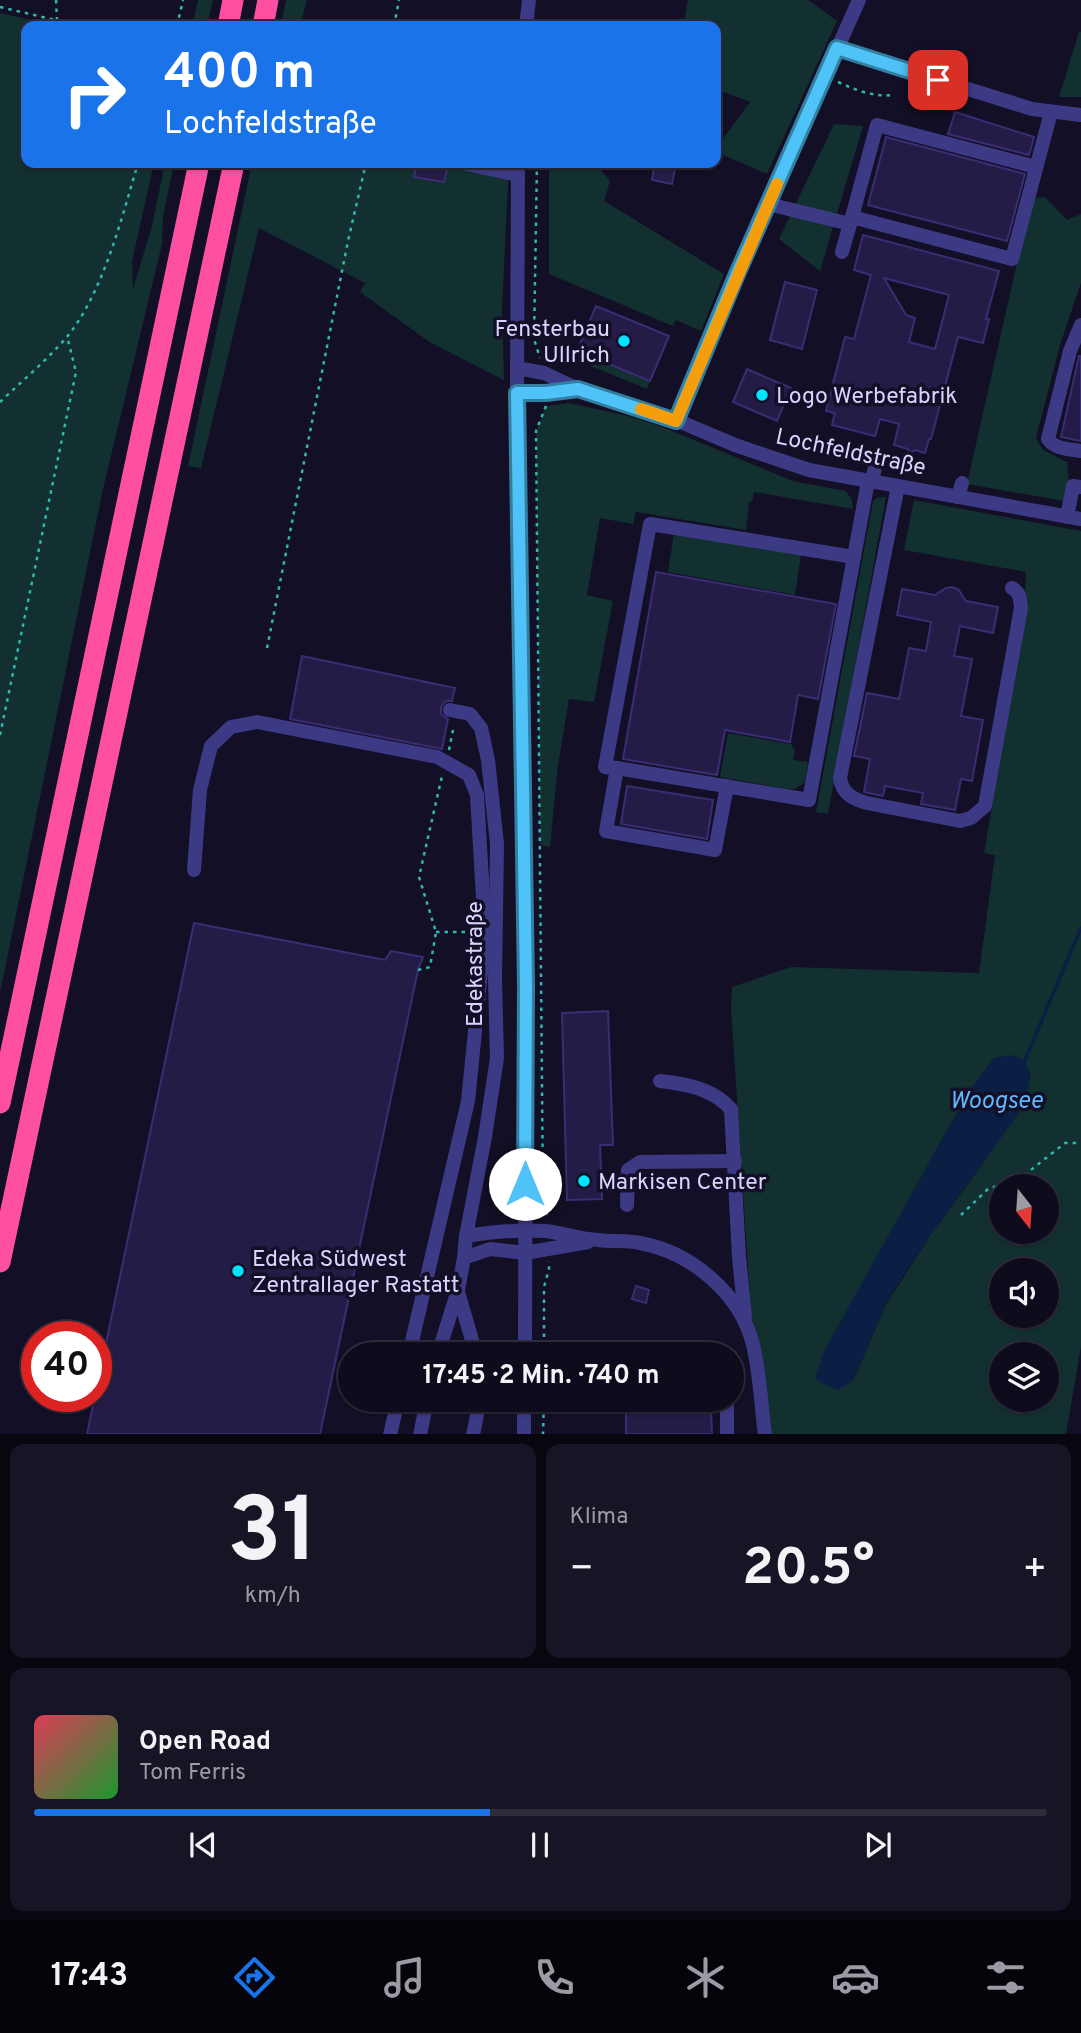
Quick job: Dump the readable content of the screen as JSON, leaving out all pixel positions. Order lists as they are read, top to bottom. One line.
{"streets":{"street":["Lochfeldstraße","Edekastraße"]},"water":["Woogsee"],"places":["Fensterbau Ullrich","Logo Werbefabrik","Markisen Center","Edeka Südwest Zentrallager Rastatt"],"north":"bottom","page":{"turn":["400 m","Lochfeldstraße"],"limit":"40","trip":"17:45 · 2 Min. · 740 m","tile":[["31","km/h"],"Klima"],"heat":["−","20.5°","+"],"song":["Open Road","Tom Ferris"],"tabs":"17:43"}}
